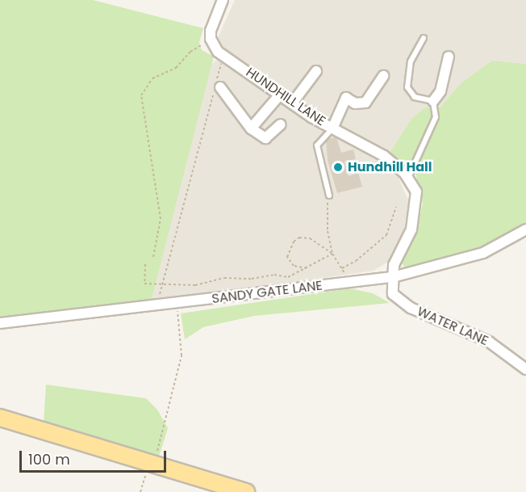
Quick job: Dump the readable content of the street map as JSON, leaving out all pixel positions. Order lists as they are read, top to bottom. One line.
{"streets":{"street":["HUNDHILL LANE","SANDY GATE LANE","WATER LANE"]},"crossings":[["HUNDHILL LANE","SANDY GATE LANE"],["HUNDHILL LANE","WATER LANE"],["SANDY GATE LANE","WATER LANE"]],"places":["Hundhill Hall"],"scale_bar":"100 m"}
